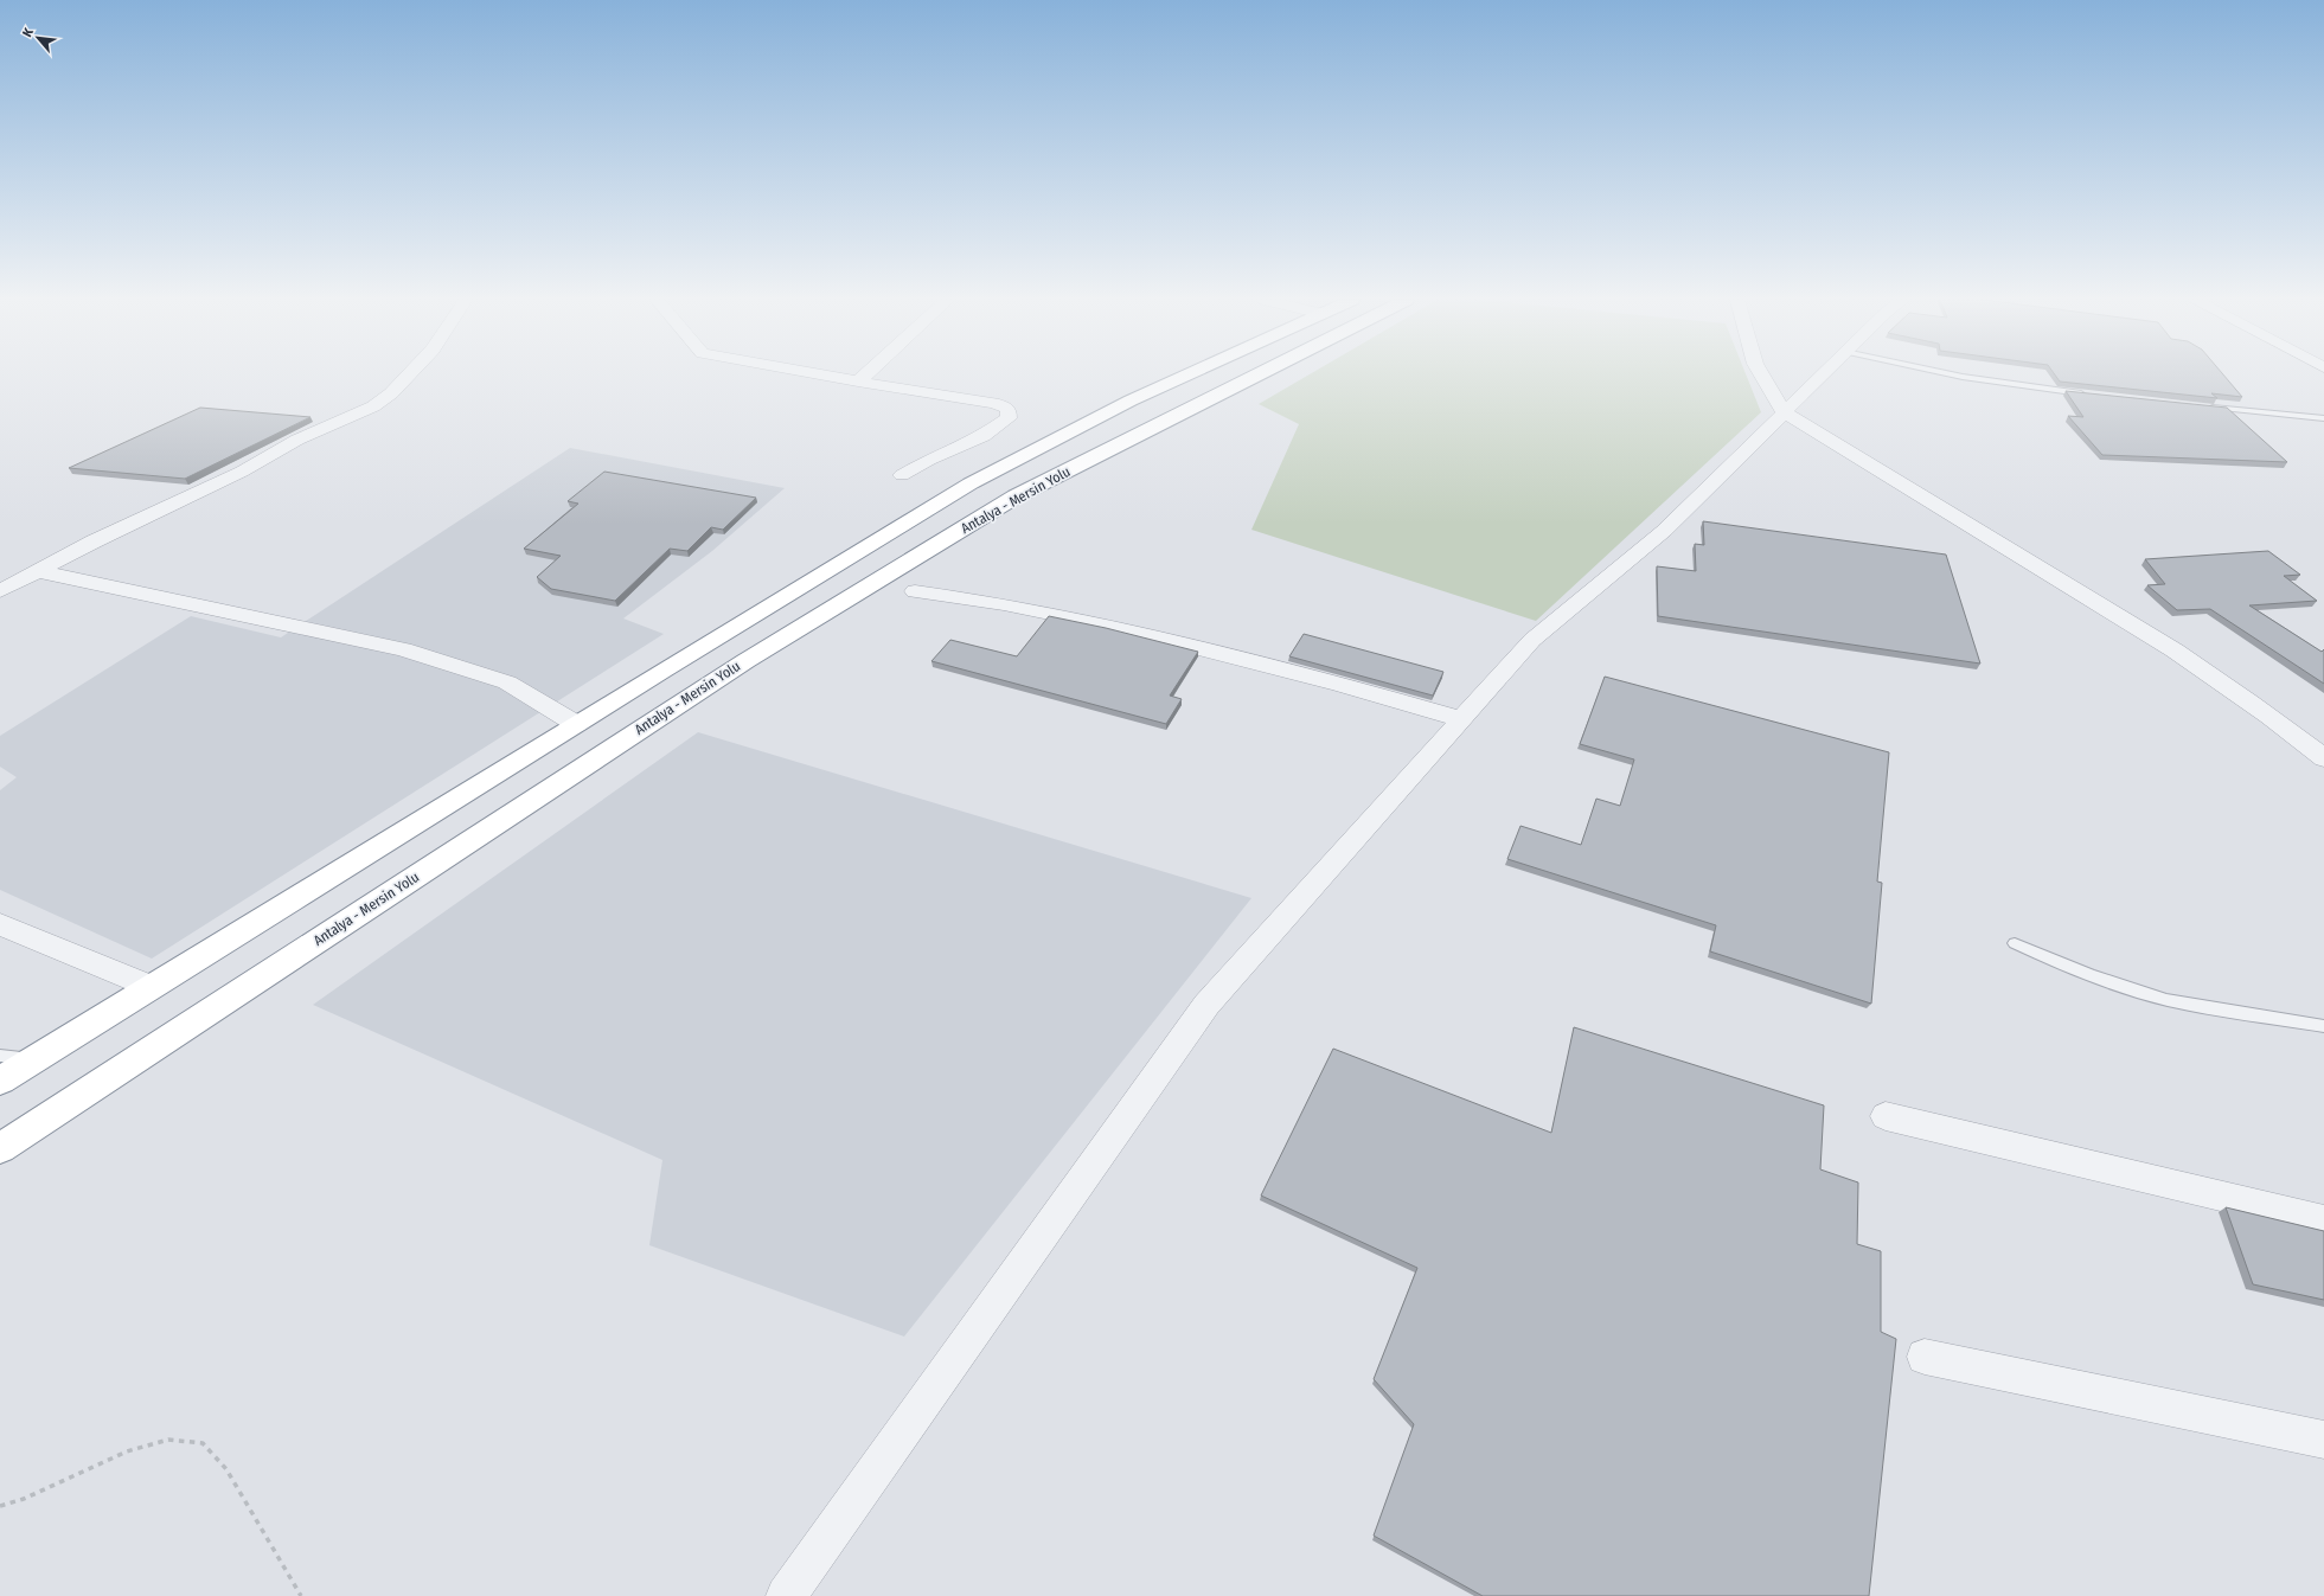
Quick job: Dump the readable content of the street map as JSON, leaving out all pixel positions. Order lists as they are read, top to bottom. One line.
{"streets":{"highway":["Antalya - Mersin Yolu"]},"north":"top left"}
